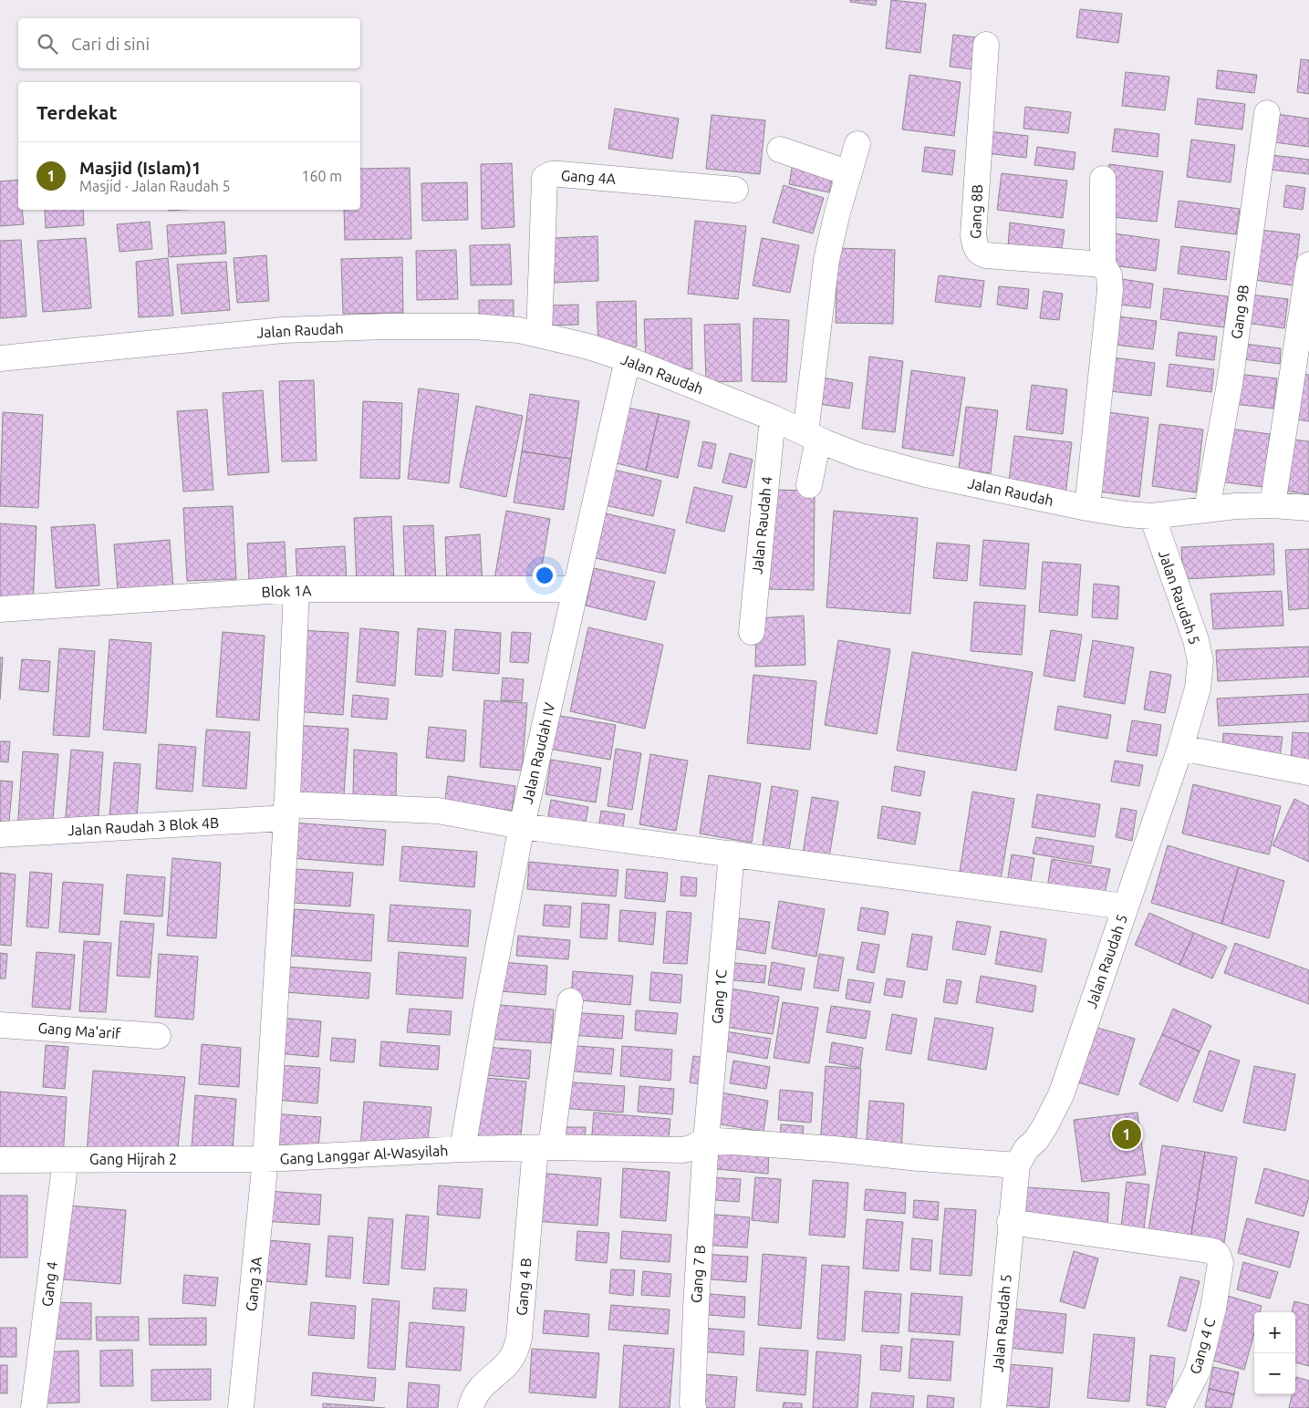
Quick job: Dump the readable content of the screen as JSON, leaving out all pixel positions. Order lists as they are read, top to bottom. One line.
{"streets":{"street":["Gang 4A","Gang 8B","Gang 9B","Jalan Raudah","Jalan Raudah 4","Blok 1A","Jalan Raudah 5","Jalan Raudah IV","Jalan Raudah 3 Blok 4B","Gang 1C","Gang Ma'arif","Gang Langgar Al-Wasyilah","Gang Hijrah 2","Gang 7 B","Gang 4","Gang 3A","Gang 4 B","Gang 4 C"]},"crossings":[["Gang 4A","Jalan Raudah"],["Gang 9B","Jalan Raudah"],["Jalan Raudah","Jalan Raudah 4"],["Jalan Raudah","Jalan Raudah 5"],["Jalan Raudah","Jalan Raudah IV"],["Blok 1A","Jalan Raudah IV"],["Blok 1A","Gang 3A"],["Jalan Raudah 5","Jalan Raudah 3 Blok 4B"],["Jalan Raudah 5","Gang 4 C"],["Jalan Raudah IV","Jalan Raudah 3 Blok 4B"],["Jalan Raudah IV","Gang Langgar Al-Wasyilah"],["Jalan Raudah 3 Blok 4B","Gang 1C"],["Jalan Raudah 3 Blok 4B","Gang 3A"],["Gang 1C","Gang Langgar Al-Wasyilah"],["Gang 1C","Gang 7 B"],["Gang Langgar Al-Wasyilah","Gang Hijrah 2"],["Gang Langgar Al-Wasyilah","Gang 7 B"],["Gang Langgar Al-Wasyilah","Gang 3A"],["Gang Langgar Al-Wasyilah","Gang 4 B"],["Gang Hijrah 2","Gang 4"],["Gang Hijrah 2","Gang 3A"]],"page":{"search":"Cari di sini","heading":"Terdekat","list":[{"mark":"1","name":"Masjid (Islam)1","note":"Masjid · Jalan Raudah 5","value":"160 m"}],"pins":"1","map_buttons":["+","−"]}}
